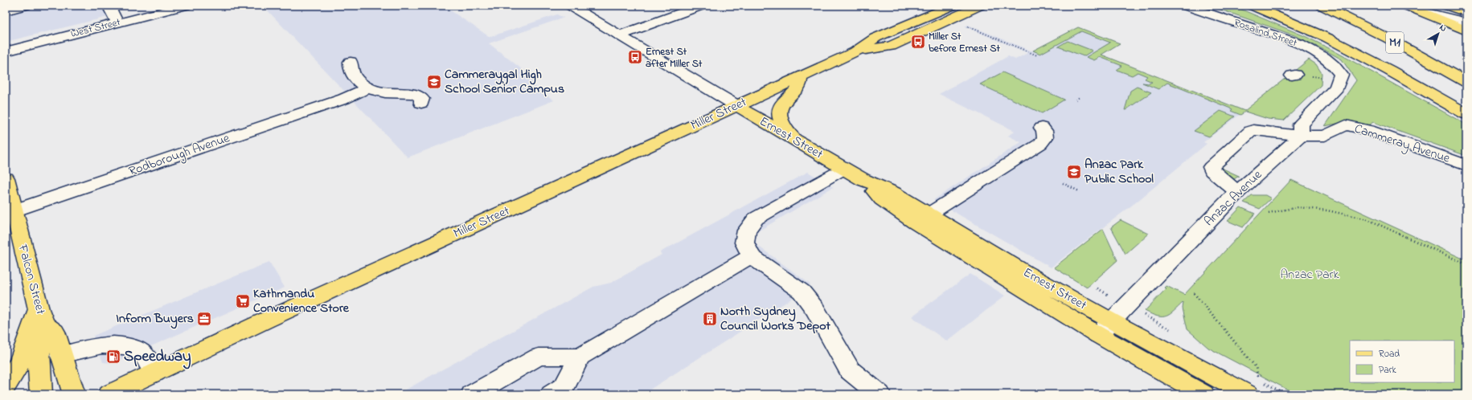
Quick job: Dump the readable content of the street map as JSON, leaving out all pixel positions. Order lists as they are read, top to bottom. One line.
{"streets":{"main road":["M1","Miller Street","Ernest Street","Falcon Street"],"street":["West Street","Rosalind Street","Cammeray Avenue","Rodborough Avenue","Anzac Avenue"]},"crossings":[["Rosalind Street","Cammeray Avenue"],["Rosalind Street","Anzac Avenue"],["Miller Street","Ernest Street"],["Ernest Street","Anzac Avenue"],["Cammeray Avenue","Anzac Avenue"],["Rodborough Avenue","Falcon Street"]],"parks":["Anzac Park"],"places":{"bus stop":["Miller St before Ernest St","Ernest St after Miller St"],"school or university":["Cammeraygal High School Senior Campus","Anzac Park Public School"],"supermarket":["Kathmandu Convenience Store"],"office":["Inform Buyers"],"building":["North Sydney Council Works Depot"],"fuel station":["Speedway"]},"legend":["Road","Park"],"north":"top right"}
